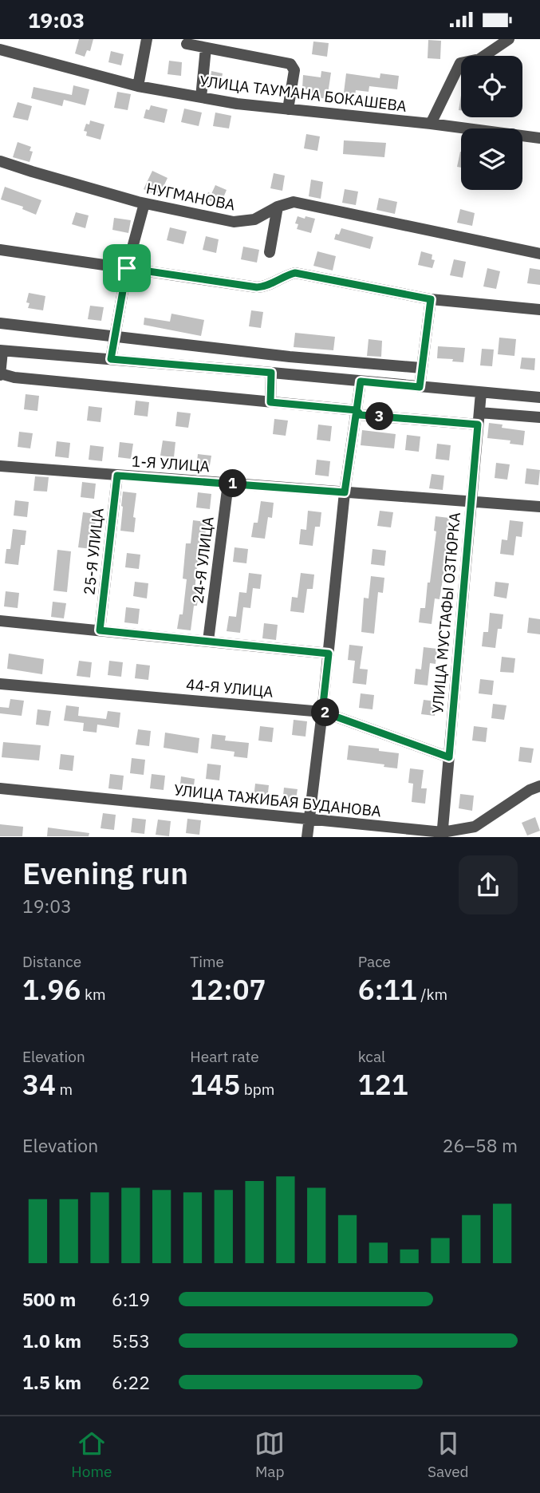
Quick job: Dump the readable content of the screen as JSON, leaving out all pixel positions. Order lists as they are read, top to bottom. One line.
{"streets":{"street":["УЛИЦА ТАУМАНА БОКАШЕВА","НУГМАНОВА","1-Я УЛИЦА","25-Я УЛИЦА","24-Я УЛИЦА","УЛИЦА МУСТАФЫ ОЗТЮРКА","44-Я УЛИЦА","УЛИЦА ТАЖИБАЯ БУДАНОВА"]},"crossings":[["1-Я УЛИЦА","25-Я УЛИЦА"],["1-Я УЛИЦА","24-Я УЛИЦА"],["1-Я УЛИЦА","УЛИЦА МУСТАФЫ ОЗТЮРКА"],["УЛИЦА МУСТАФЫ ОЗТЮРКА","44-Я УЛИЦА"],["УЛИЦА МУСТАФЫ ОЗТЮРКА","УЛИЦА ТАЖИБАЯ БУДАНОВА"]],"page":{"status":"19:03","pins":["3","1","2"],"heading":["Evening run","19:03"],"stats":[["Distance","1.96 km"],["Time","12:07"],["Pace","6:11 /km"],["Elevation","34 m"],["Heart rate","145 bpm"],["kcal","121"]],"chart":["Elevation","26–58 m"],"list":[{"name":"500 m","note":"6:19"},{"name":"1.0 km","note":"5:53"},{"name":"1.5 km","note":"6:22"}],"tabs":["Home","Map","Saved"]}}
